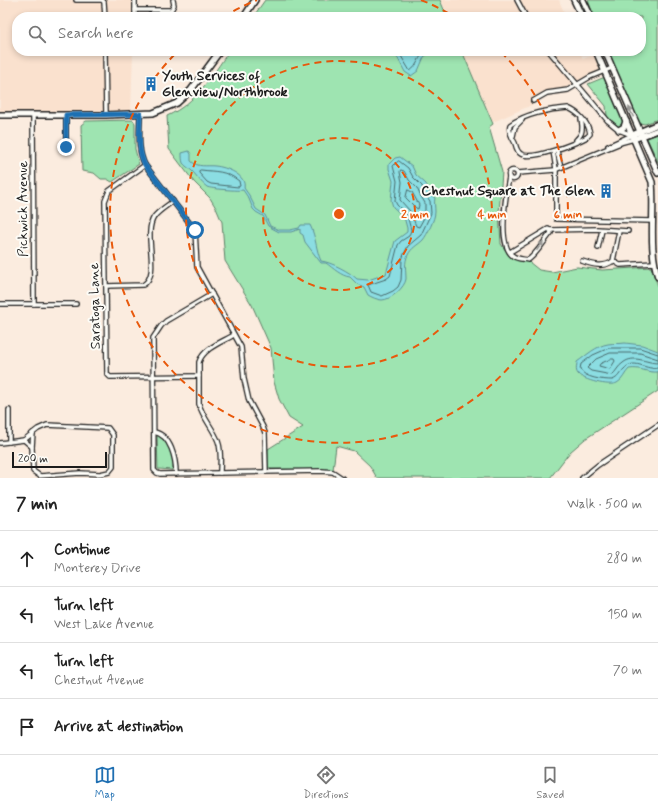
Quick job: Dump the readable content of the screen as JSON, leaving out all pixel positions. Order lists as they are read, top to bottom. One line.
{"streets":{"street":["Pickwick Avenue","Saratoga Lane"]},"places":{"building":["Youth Services of Glenview/Northbrook","Chestnut Square at The Glen"]},"scale_bar":"200 m","page":{"search":"Search here","scale":"200 m","heading":["7 min","Walk · 500 m"],"list":[["Continue","Monterey Drive","280 m"],["Turn left","West Lake Avenue","150 m"],["Turn left","Chestnut Avenue","70 m"],"Arrive at destination"],"nav":["Map","Directions","Saved"]},"rings":["2 min","4 min","6 min"]}
